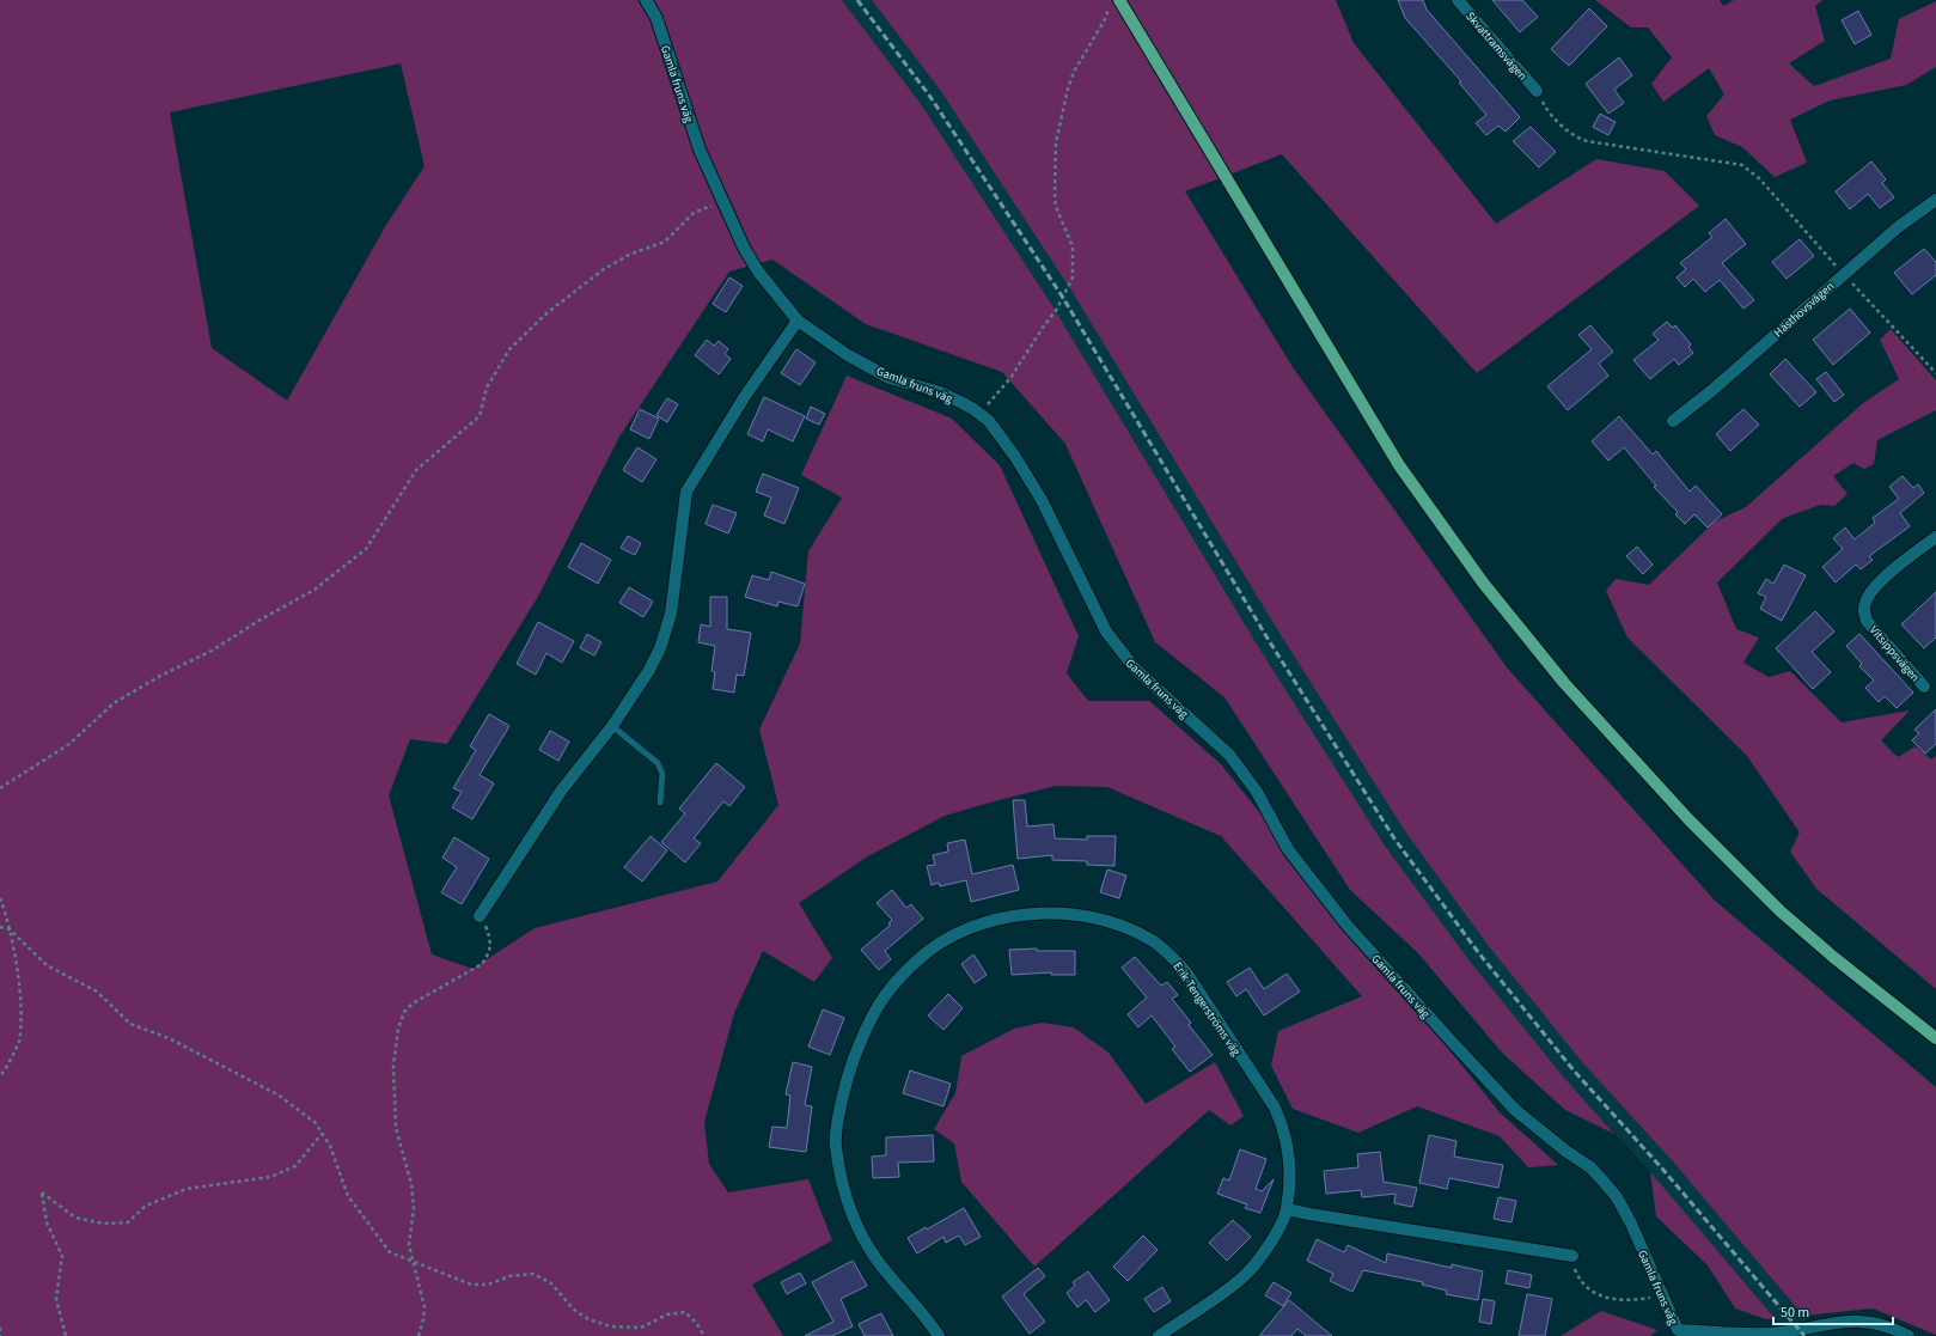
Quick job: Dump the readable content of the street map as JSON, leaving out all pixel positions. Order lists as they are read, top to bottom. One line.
{"streets":{"street":["Skvattramsvägen","Gamla fruns väg","Hästhovsvägen","Vitsippsvägen","Erik Tengerströms väg"]},"scale_bar":"50 m"}
